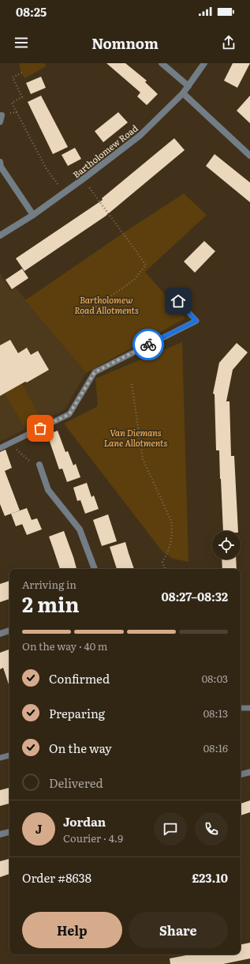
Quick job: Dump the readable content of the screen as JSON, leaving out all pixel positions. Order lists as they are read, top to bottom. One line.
{"streets":{"street":["Bartholomew Road"]},"parks":["Bartholomew Road Allotments","Van Diemans Lane Allotments"],"page":{"status":"08:25","header":"Nomnom","heading":["2 min","Arriving in","08:27–08:32"],"panel":["Jordan","Courier · 4.9","Order #8638","£23.10"],"bar":"On the way · 40 m","list":[["Confirmed","08:03"],["Preparing","08:13"],["On the way","08:16"],"Delivered"],"round":"J","buttons":["Help","Share"]}}
